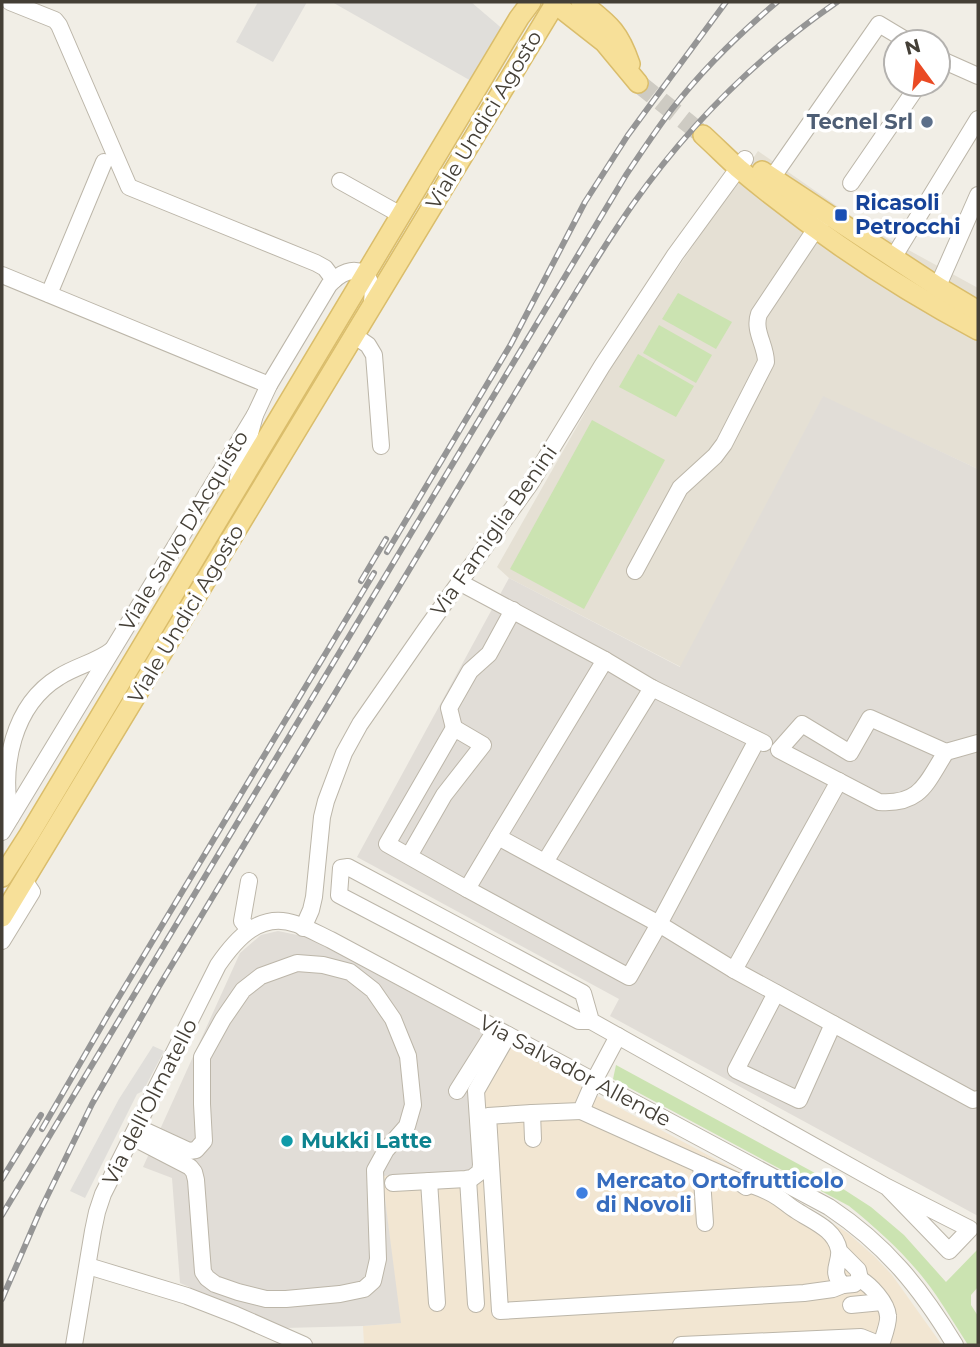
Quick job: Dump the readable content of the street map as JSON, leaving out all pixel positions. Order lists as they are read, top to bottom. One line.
{"streets":{"main road":["Viale Undici Agosto"],"street":["Viale Salvo D'Acquisto","Via Famiglia Benini","Via Salvador Allende","Via dell'Olmatello"]},"crossings":[["Viale Undici Agosto","Viale Salvo D'Acquisto"],["Via Famiglia Benini","Via Salvador Allende"]],"places":{"other":["Tecnel Srl","Mukki Latte","Mercato Ortofrutticolo di Novoli"],"transit":["Ricasoli Petrocchi"]},"north":"top"}
